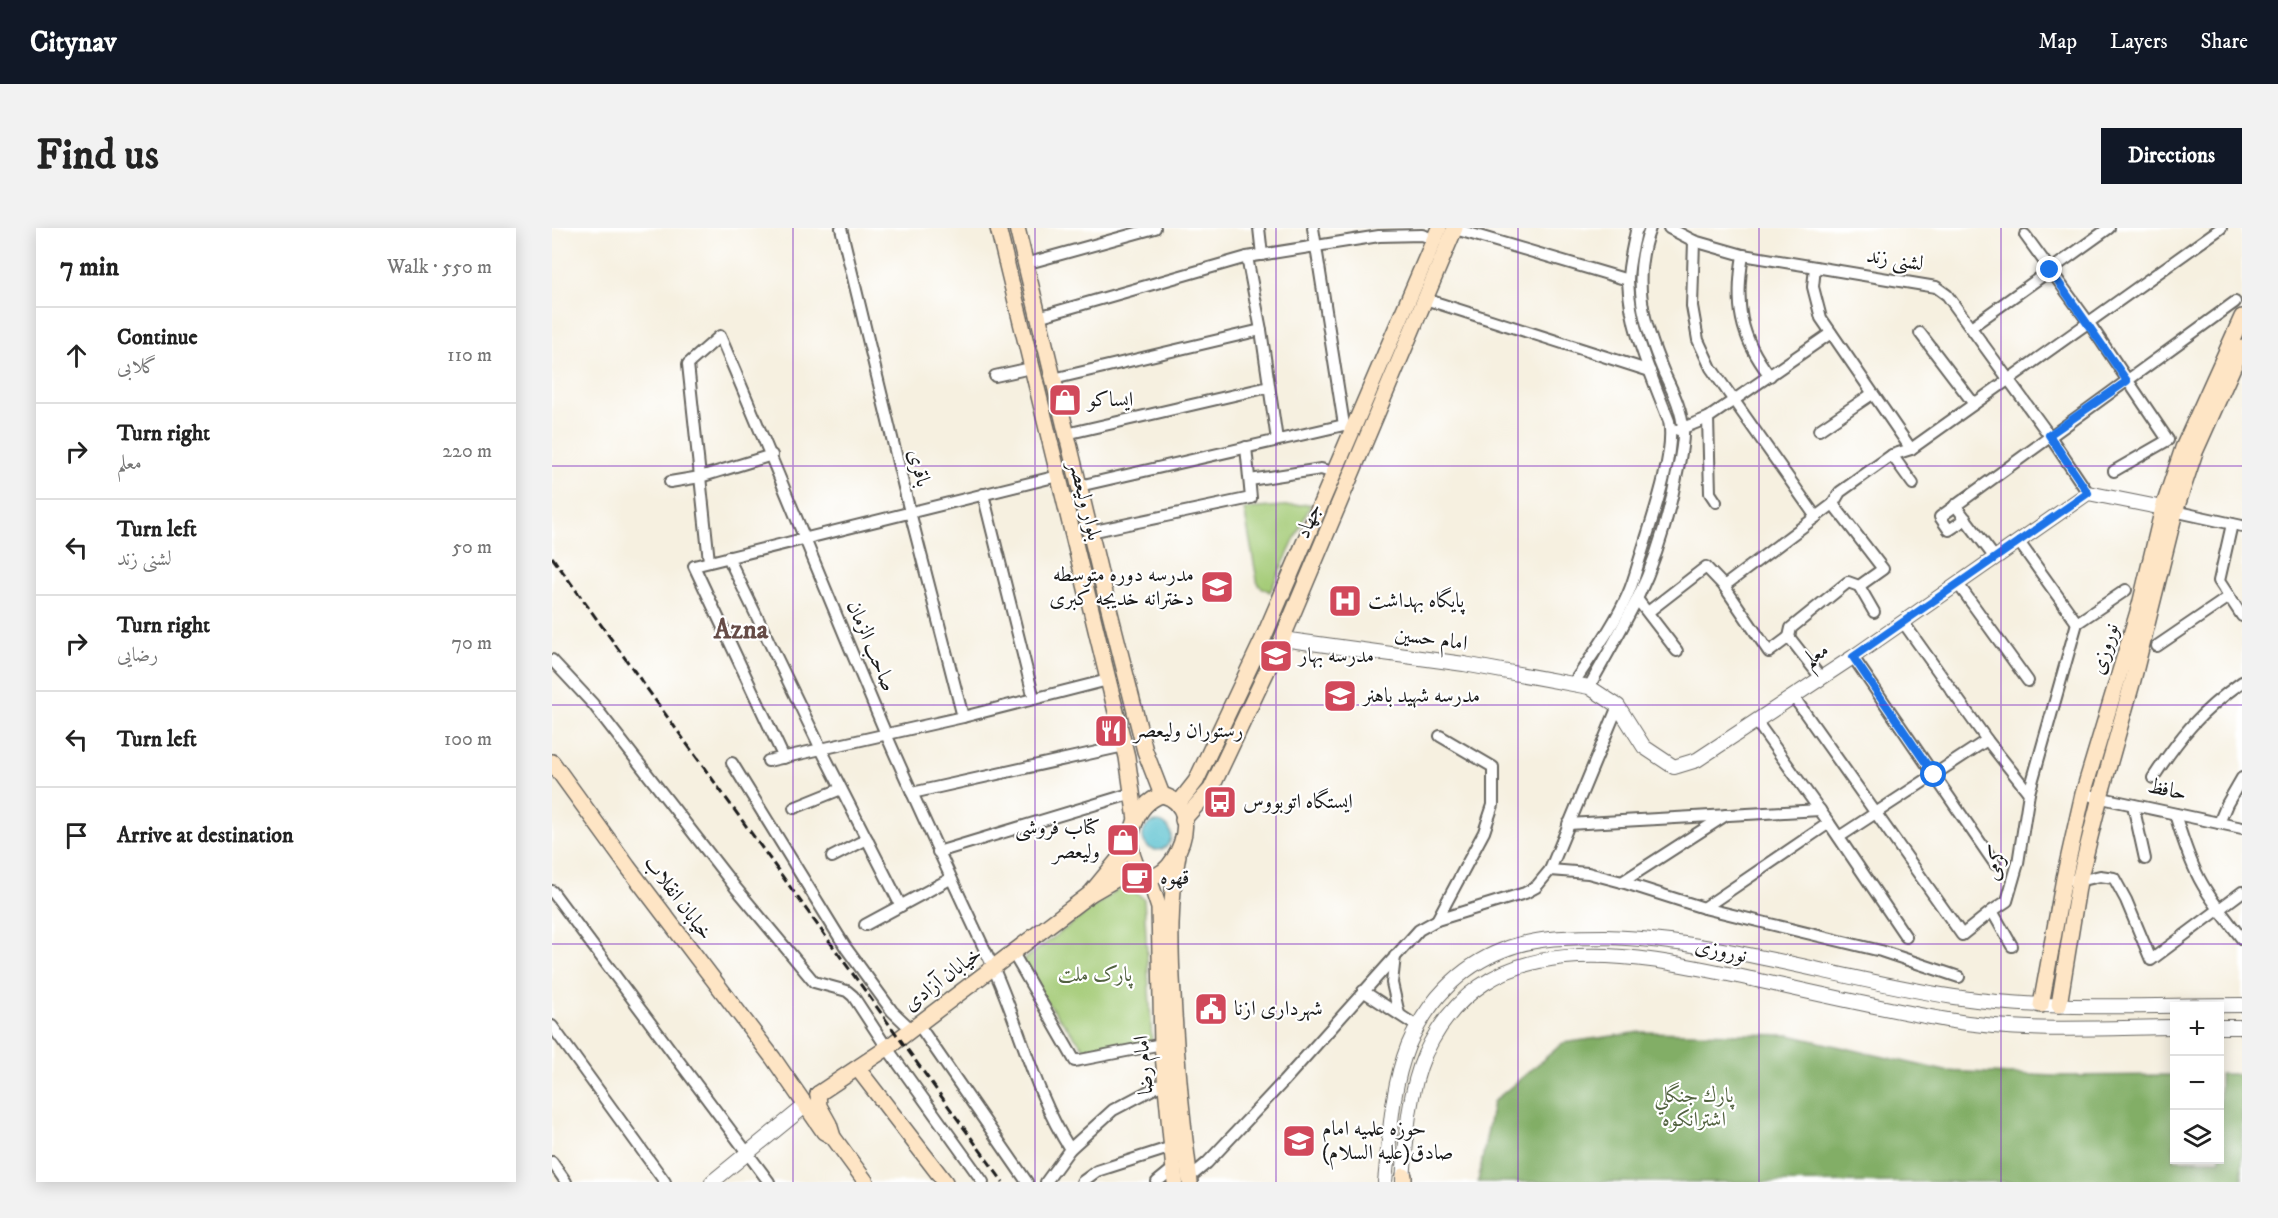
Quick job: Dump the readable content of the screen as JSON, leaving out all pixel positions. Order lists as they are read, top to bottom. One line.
{"streets":{"main road":["بلوار ولیعصر","جهاد","نوروزی","خیابان انقلاب","خیابان آزادی","امام رضا"],"street":["لشنی زند","باقری","امام حسین","صاحب الزمان","معلم","حافظ","کرمی"]},"crossings":[["لشنی زند","معلم"],["بلوار ولیعصر","جهاد"],["جهاد","امام حسین"],["امام حسین","معلم"],["صاحب الزمان","خیابان آزادی"],["نوروزی","حافظ"],["معلم","کرمی"],["خیابان انقلاب","خیابان آزادی"]],"districts":["Azna"],"parks":["پارک ملت","پارك جنگلي اشترانكوه"],"places":{"shop":["ایساکو","کتاب فروشی ولیعصر"],"school or university":["مدرسه دوره متوسطه دخترانه خدیجه کبری","مدرسه بهار","مدرسه شهید باهنر","حوزه علمیه امام صادق(علیه السلام)"],"hospital":["پایگاه بهداشت"],"restaurant":["رستوران ولیعصر"],"bus stop":["ایستگاه اتوبووس"],"cafe":["قهوه"],"public building":["شهرداری ازنا"]},"page":{"header":"Citynav","nav":["Map","Layers","Share"],"buttons":"Directions","title":"Find us","heading":["7 min","Walk · 550 m"],"list":[["Continue","گلابی","110 m"],["Turn right","معلم","220 m"],["Turn left","لشنی زند","50 m"],["Turn right","رضایی","70 m"],["Turn left","100 m"],"Arrive at destination"],"map_buttons":["+","−"]}}
